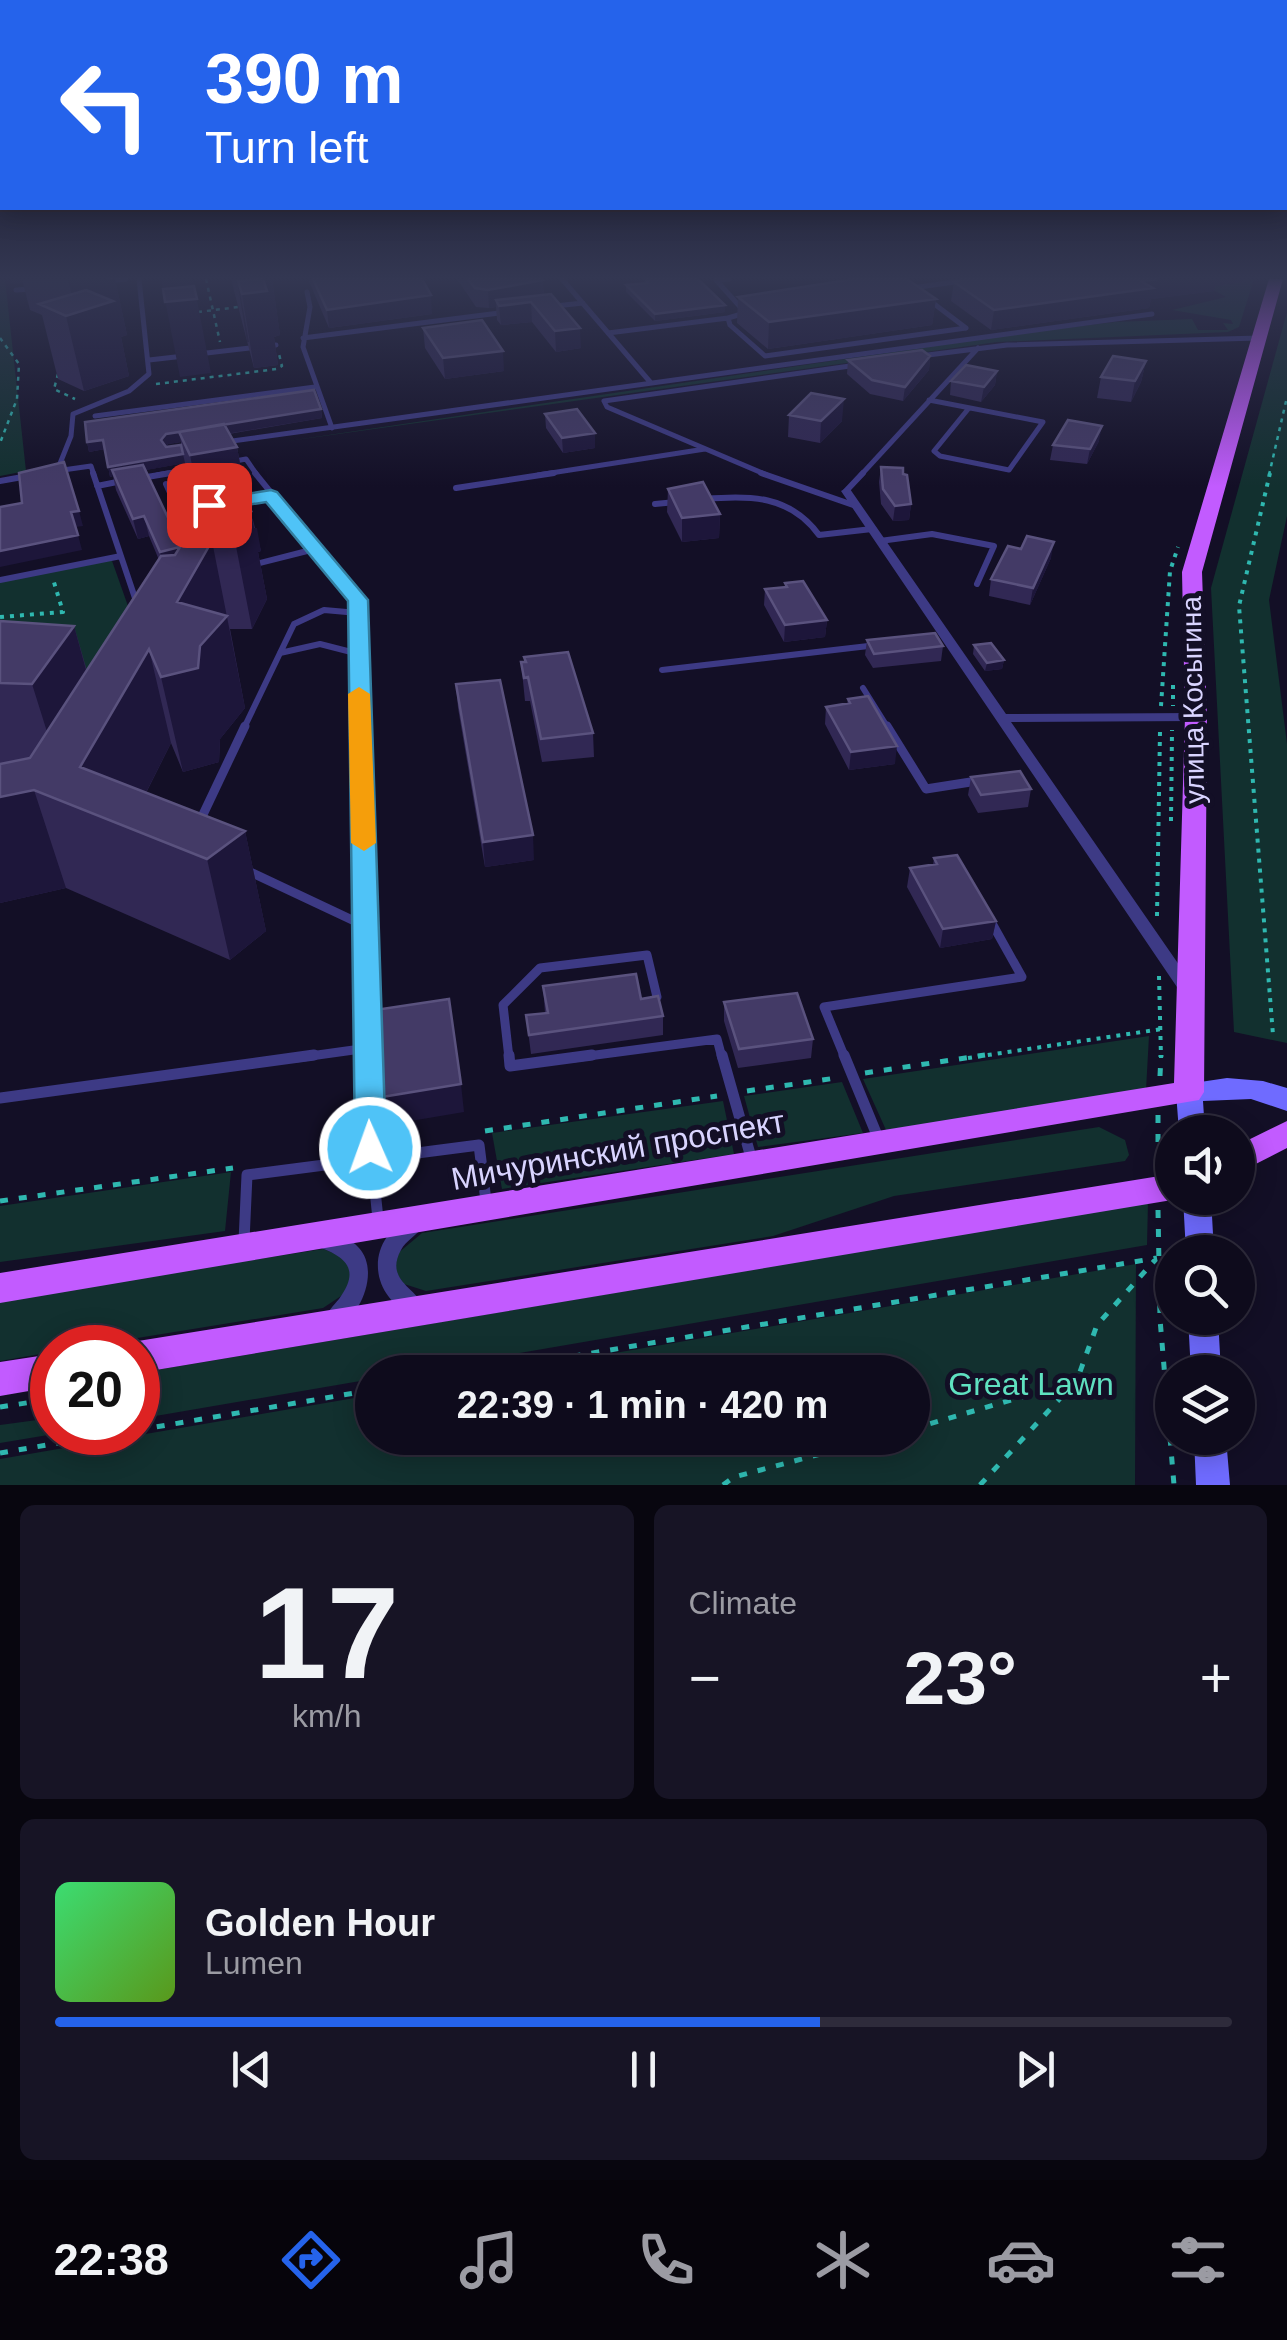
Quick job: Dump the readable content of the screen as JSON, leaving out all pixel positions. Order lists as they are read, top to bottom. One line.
{"streets":{"main road":["улица Косыгина","Мичуринский проспект"]},"crossings":[["улица Косыгина","Мичуринский проспект"]],"parks":["Great Lawn"],"page":{"turn":["390 m","Turn left"],"limit":"20","trip":"22:39 · 1 min · 420 m","tile":[["17","km/h"],"Climate"],"heat":["−","23°","+"],"song":["Golden Hour","Lumen"],"tabs":"22:38"}}
